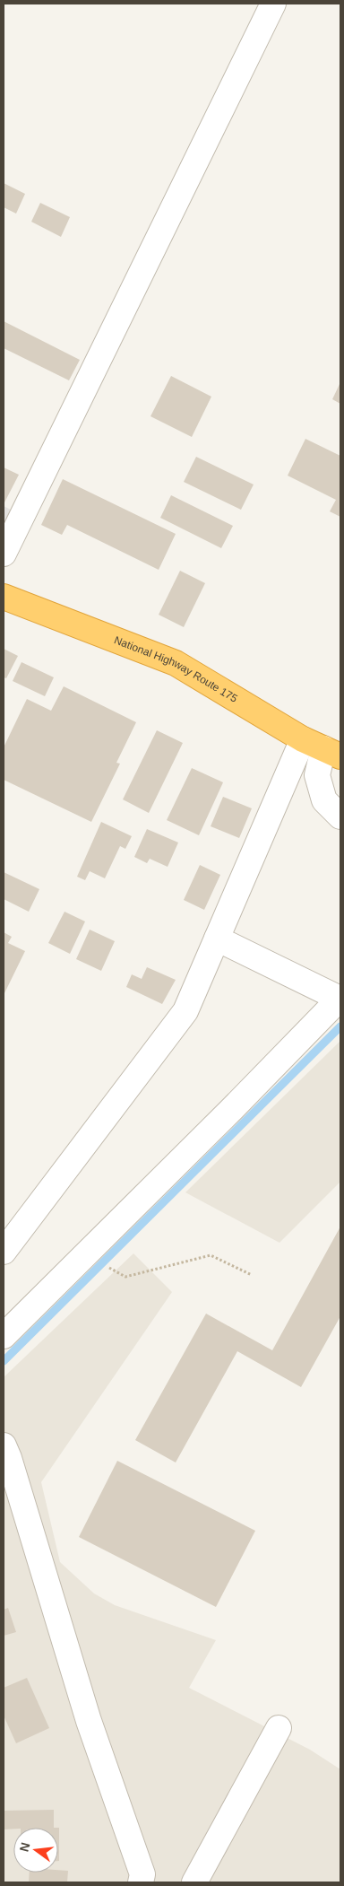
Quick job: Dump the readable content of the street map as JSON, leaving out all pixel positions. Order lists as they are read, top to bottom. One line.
{"streets":{"highway":["National Highway Route 175"]},"north":"left"}
